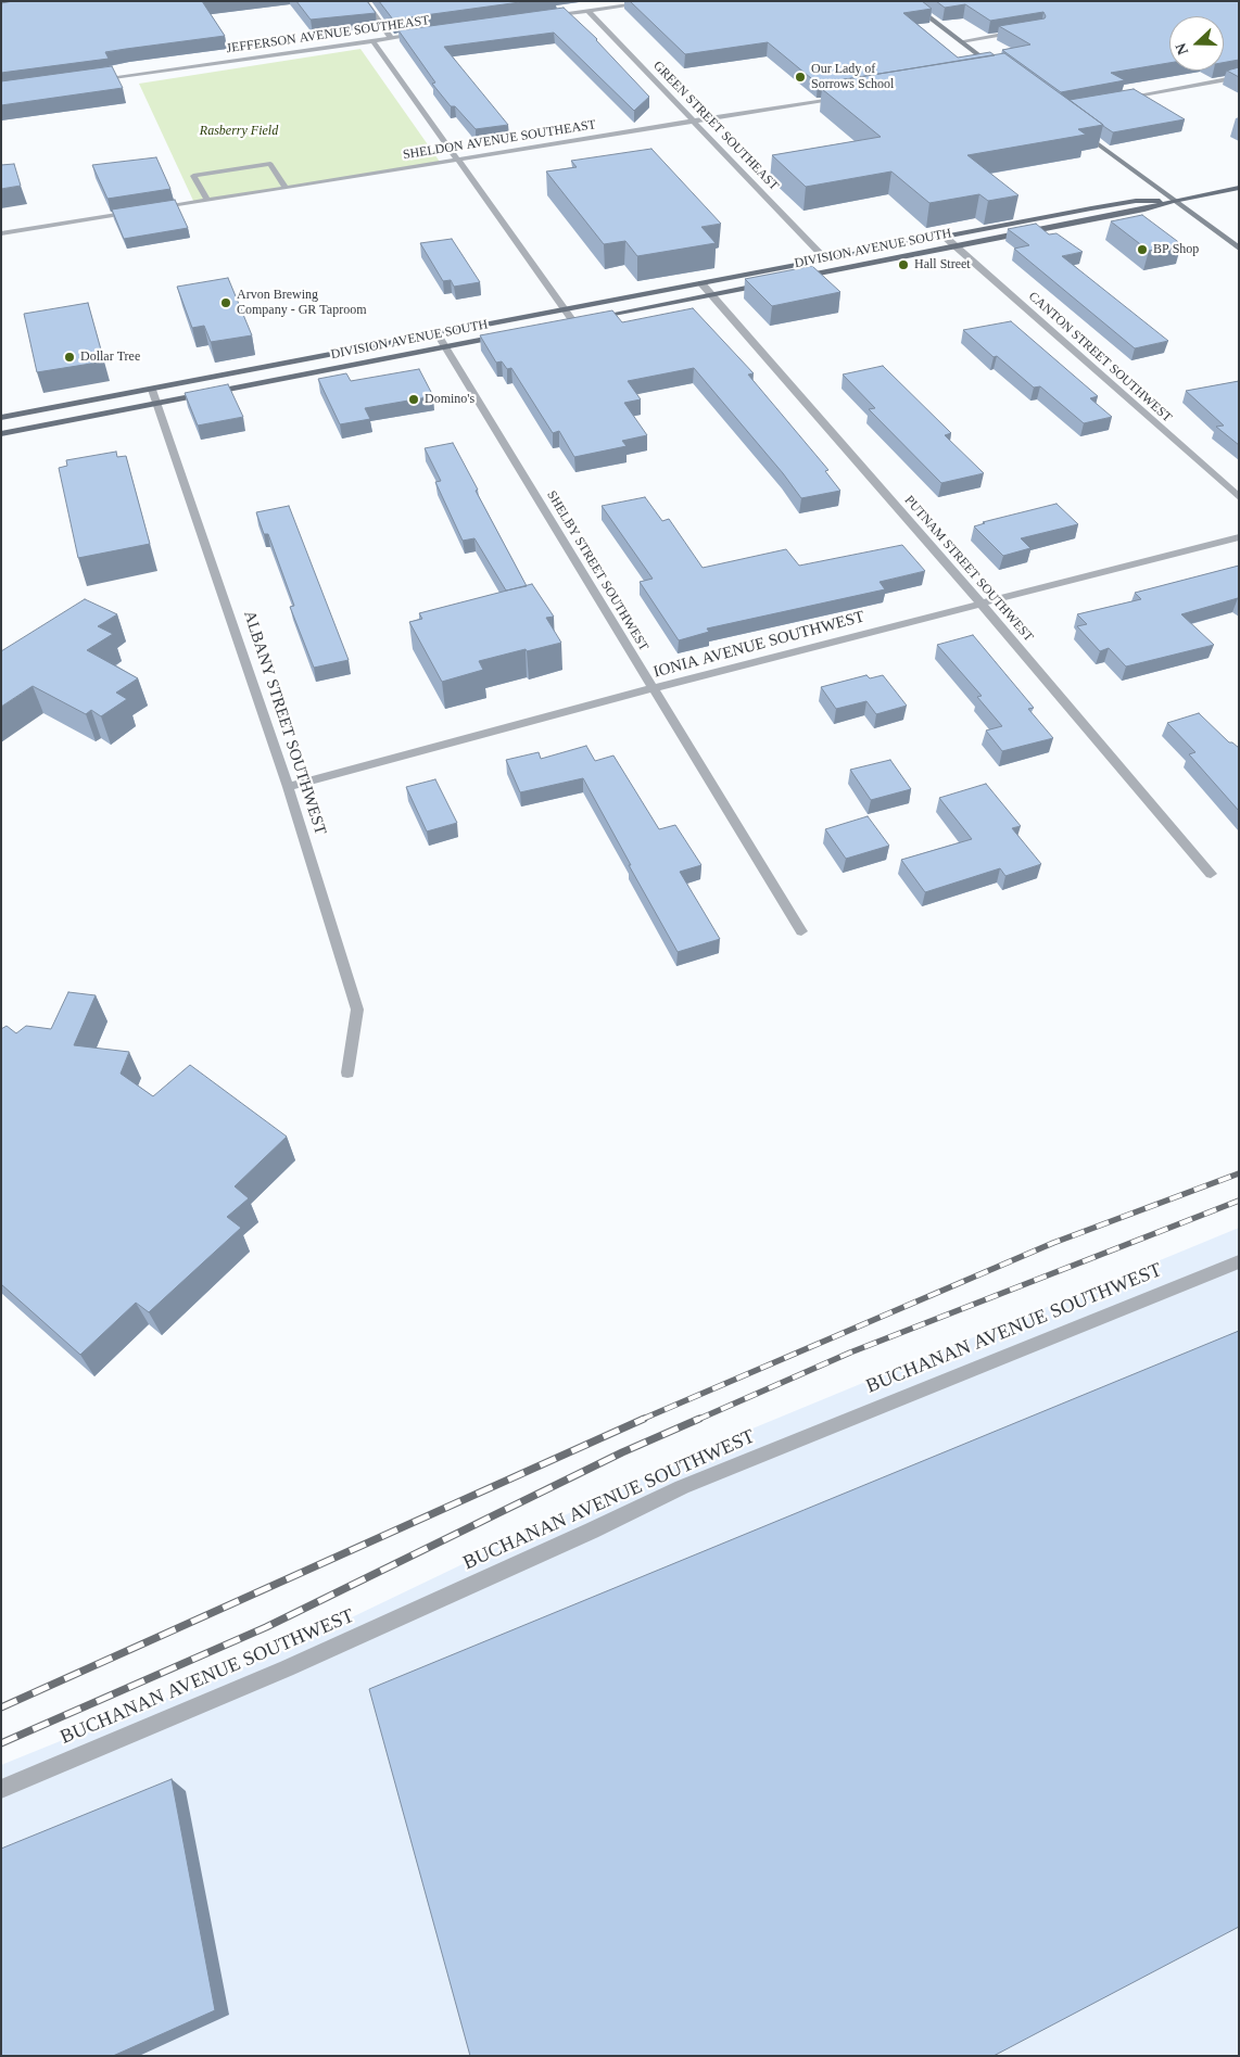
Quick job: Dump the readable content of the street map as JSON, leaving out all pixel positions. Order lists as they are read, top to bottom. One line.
{"streets":{"main road":["DIVISION AVENUE SOUTH"],"street":["JEFFERSON AVENUE SOUTHEAST","GREEN STREET SOUTHEAST","SHELDON AVENUE SOUTHEAST","CANTON STREET SOUTHWEST","PUTNAM STREET SOUTHWEST","SHELBY STREET SOUTHWEST","IONIA AVENUE SOUTHWEST","ALBANY STREET SOUTHWEST","BUCHANAN AVENUE SOUTHWEST"]},"crossings":[["GREEN STREET SOUTHEAST","SHELDON AVENUE SOUTHEAST"],["GREEN STREET SOUTHEAST","DIVISION AVENUE SOUTH"],["DIVISION AVENUE SOUTH","CANTON STREET SOUTHWEST"],["DIVISION AVENUE SOUTH","PUTNAM STREET SOUTHWEST"],["DIVISION AVENUE SOUTH","SHELBY STREET SOUTHWEST"],["DIVISION AVENUE SOUTH","ALBANY STREET SOUTHWEST"],["PUTNAM STREET SOUTHWEST","IONIA AVENUE SOUTHWEST"],["SHELBY STREET SOUTHWEST","IONIA AVENUE SOUTHWEST"],["IONIA AVENUE SOUTHWEST","ALBANY STREET SOUTHWEST"]],"parks":["Rasberry Field"],"places":["Our Lady of Sorrows School","BP Shop","Hall Street","Arvon Brewing Company - GR Taproom","Dollar Tree","Domino's"],"north":"left"}
